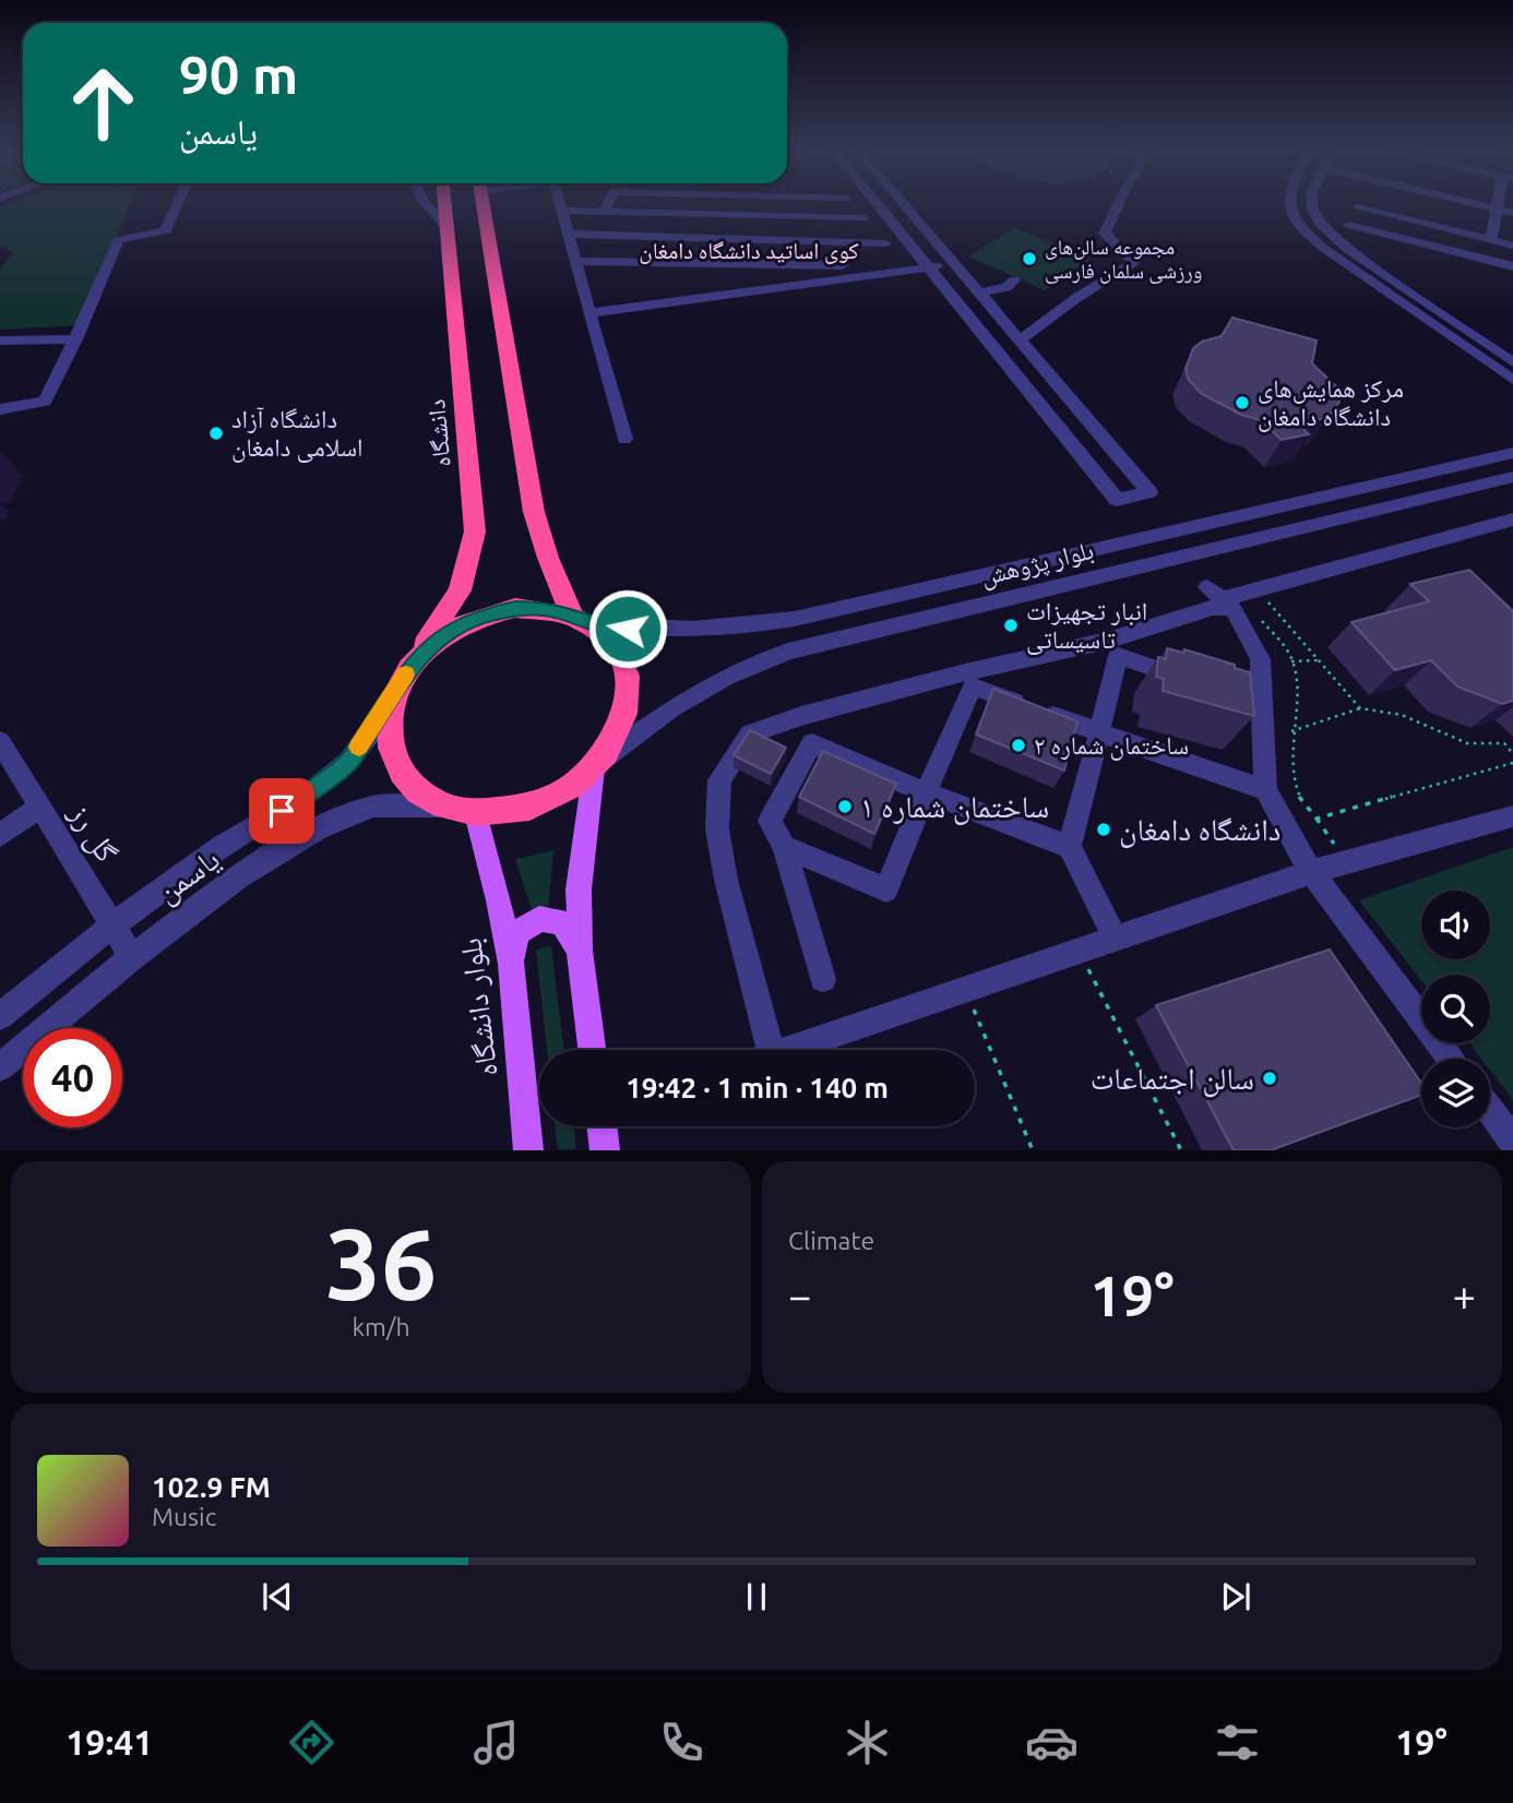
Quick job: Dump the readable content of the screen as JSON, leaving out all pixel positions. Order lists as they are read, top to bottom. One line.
{"streets":{"highway":["دانشگاه"],"main road":["بلوار دانشگاه"],"street":["بلوار پژوهش","گل رز","یاسمن"]},"crossings":[["دانشگاه","بلوار پژوهش"],["دانشگاه","یاسمن"],["دانشگاه","بلوار دانشگاه"],["بلوار پژوهش","یاسمن"],["بلوار پژوهش","بلوار دانشگاه"],["گل رز","یاسمن"],["یاسمن","بلوار دانشگاه"]],"districts":["کوی اساتید دانشگاه دامغان"],"places":["مجموعه سالن‌های ورزشی سلمان فارسی","مرکز همایش‌های دانشگاه دامغان","دانشگاه آزاد اسلامی دامغان","انبار تجهیزات تاسیساتی","ساختمان شماره ۲","ساختمان شماره ۱","دانشگاه دامغان","سالن اجتماعات"],"page":{"turn":["90 m","یاسمن"],"limit":"40","trip":"19:42 · 1 min · 140 m","tile":[["36","km/h"],"Climate"],"heat":["−","19°","+"],"song":["102.9 FM","Music"],"tabs":["19:41","19°"]}}
